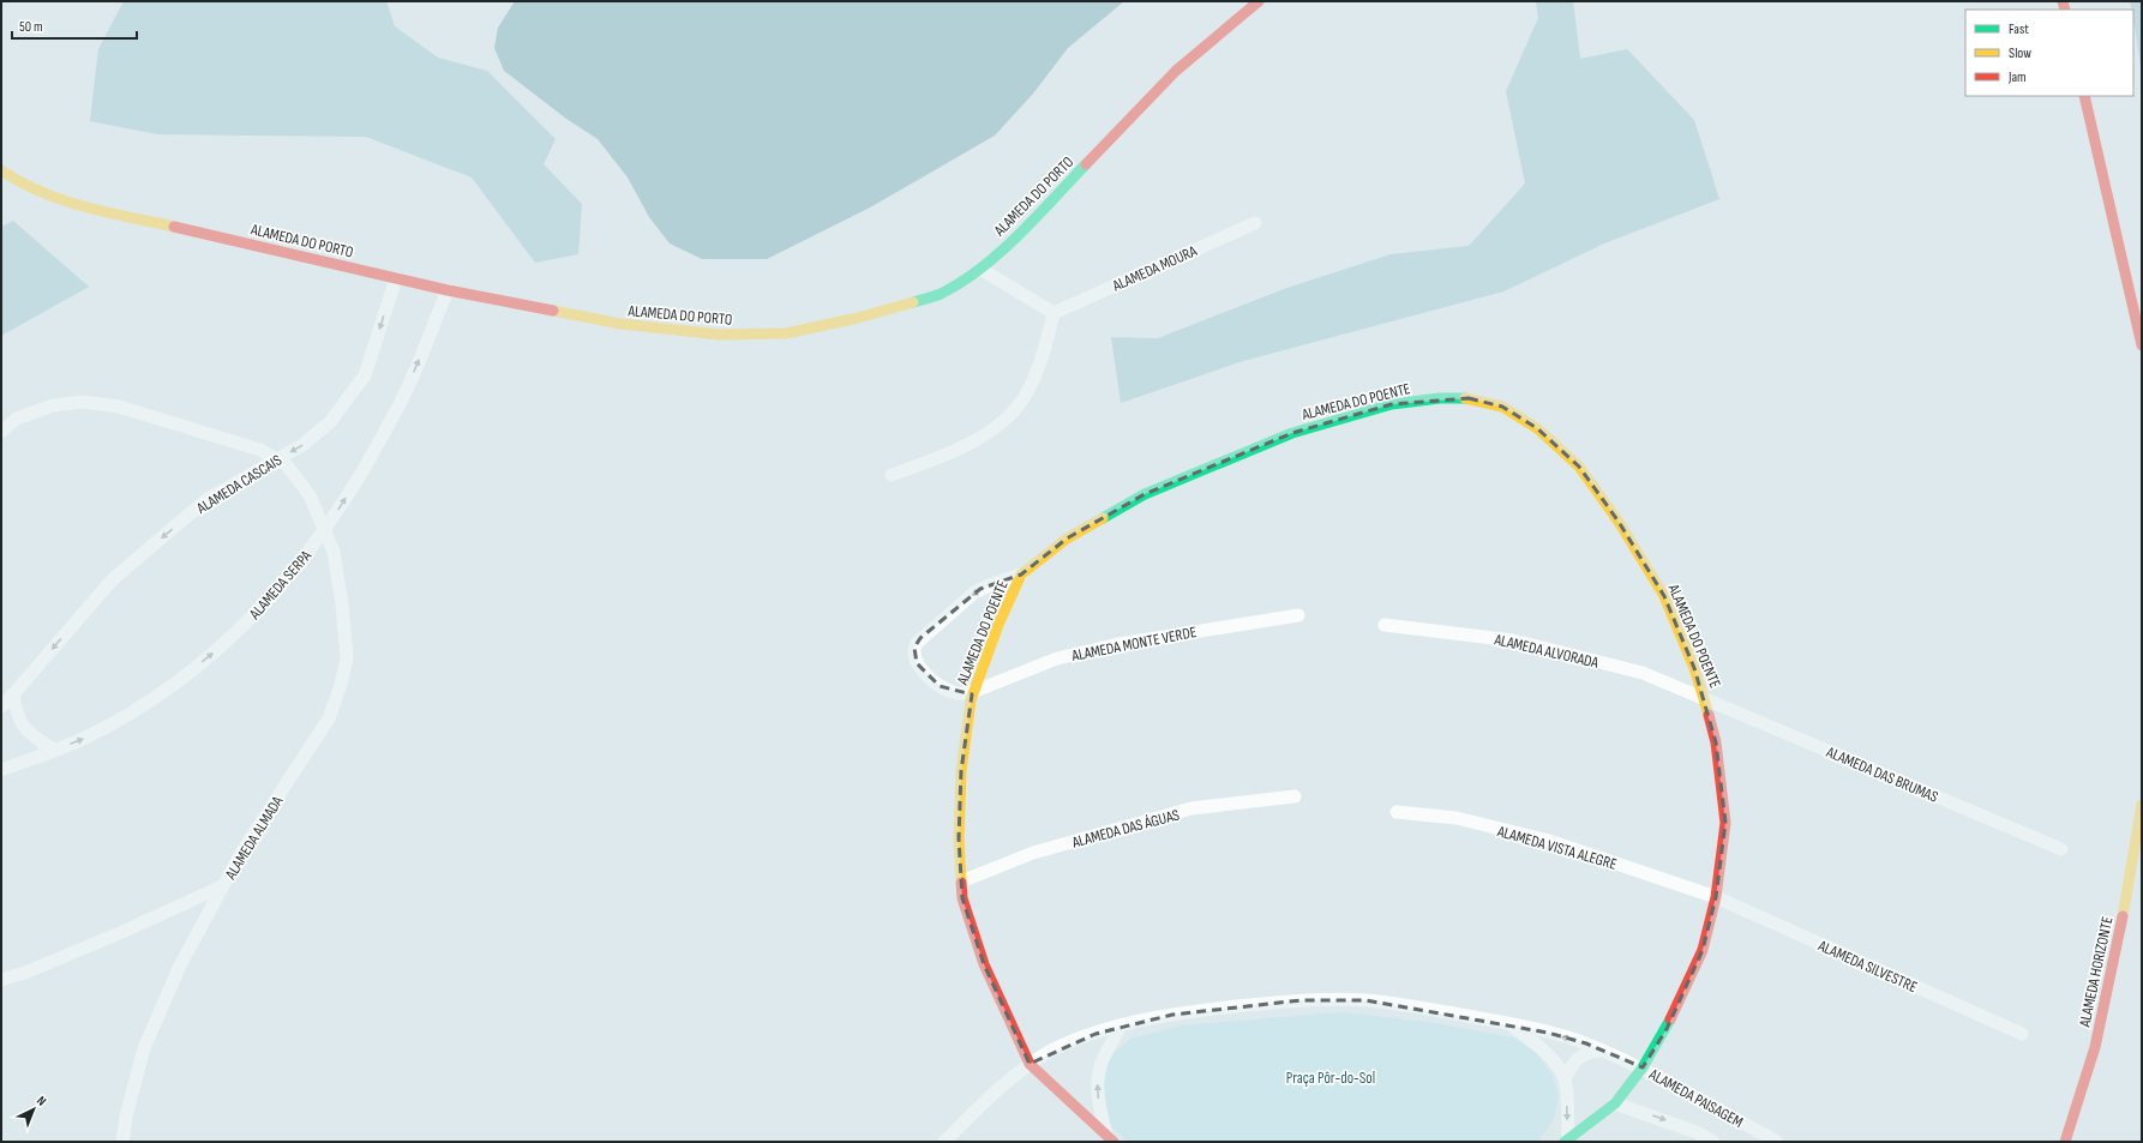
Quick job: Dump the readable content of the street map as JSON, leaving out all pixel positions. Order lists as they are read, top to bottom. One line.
{"streets":{"street":["ALAMEDA DO PORTO","ALAMEDA MOURA","ALAMEDA DO POENTE","ALAMEDA CASCAIS","ALAMEDA SERPA","ALAMEDA MONTE VERDE","ALAMEDA ALVORADA","ALAMEDA DAS BRUMAS","ALAMEDA DAS ÁGUAS","ALAMEDA ALMADA","ALAMEDA VISTA ALEGRE","ALAMEDA SILVESTRE","ALAMEDA HORIZONTE","ALAMEDA PAISAGEM"]},"crossings":[["ALAMEDA DO PORTO","ALAMEDA CASCAIS"],["ALAMEDA DO PORTO","ALAMEDA SERPA"],["ALAMEDA DO POENTE","ALAMEDA MONTE VERDE"],["ALAMEDA DO POENTE","ALAMEDA ALVORADA"],["ALAMEDA DO POENTE","ALAMEDA DAS BRUMAS"],["ALAMEDA DO POENTE","ALAMEDA DAS ÁGUAS"],["ALAMEDA DO POENTE","ALAMEDA VISTA ALEGRE"],["ALAMEDA DO POENTE","ALAMEDA SILVESTRE"],["ALAMEDA DO POENTE","ALAMEDA PAISAGEM"],["ALAMEDA CASCAIS","ALAMEDA ALMADA"],["ALAMEDA SERPA","ALAMEDA ALMADA"],["ALAMEDA ALVORADA","ALAMEDA DAS BRUMAS"],["ALAMEDA VISTA ALEGRE","ALAMEDA SILVESTRE"]],"one_way":["ALAMEDA CASCAIS","ALAMEDA SERPA"],"parks":["Praça Pôr-do-Sol"],"legend":["Fast","Slow","Jam"],"scale_bar":"50 m","north":"top right"}
